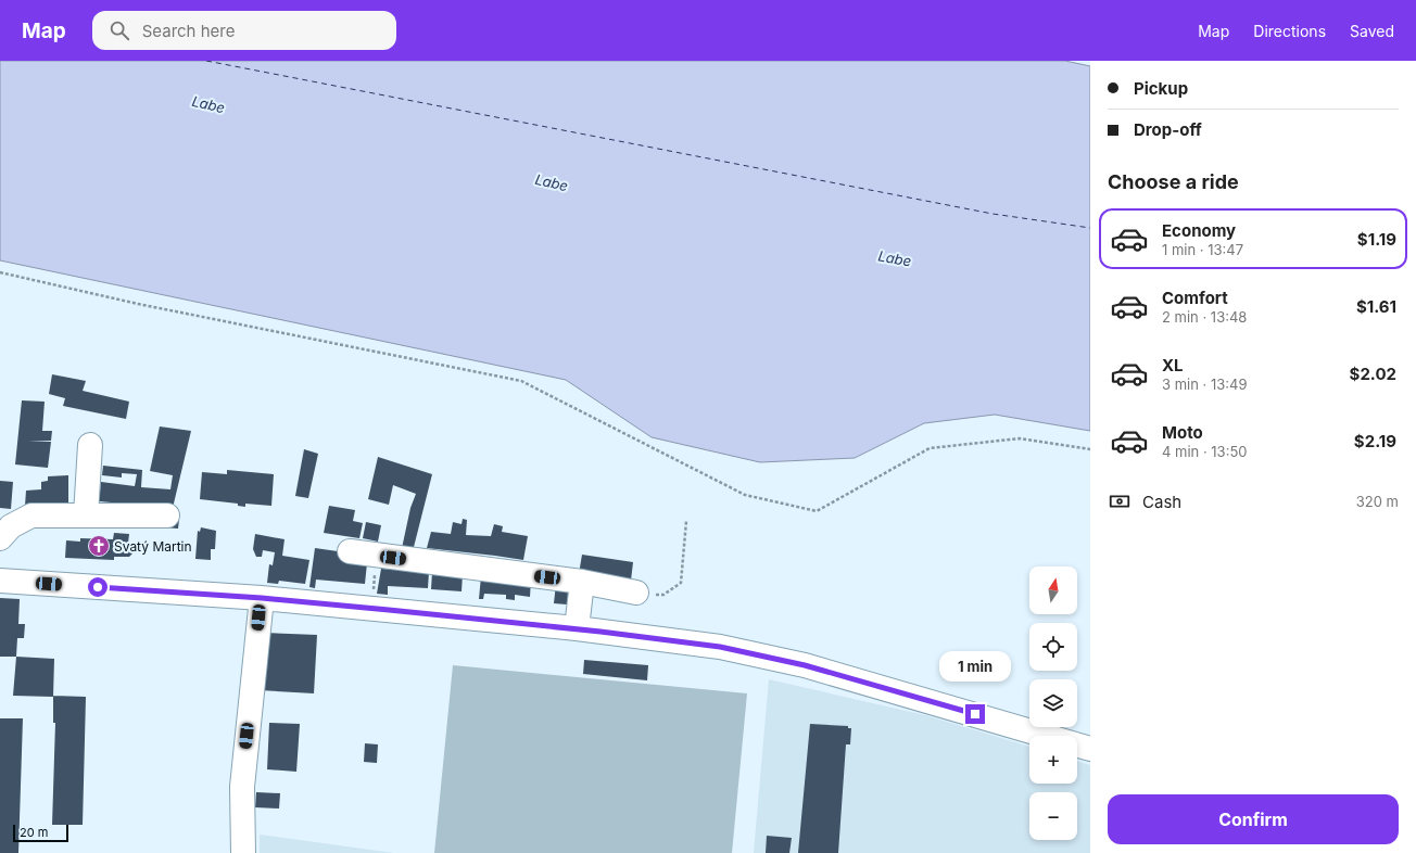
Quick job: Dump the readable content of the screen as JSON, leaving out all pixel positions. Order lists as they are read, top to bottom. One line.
{"water":["Labe"],"places":{"church":["Svatý Martin"]},"scale_bar":"20 m","north":"top","page":{"header":"Map","search":"Search here","nav":["Map","Directions","Saved"],"banner":["Pickup","Drop-off"],"heading":"Choose a ride","list":[{"name":"Economy","note":"1 min · 13:47","value":"$1.19"},{"name":"Comfort","note":"2 min · 13:48","value":"$1.61"},{"name":"XL","note":"3 min · 13:49","value":"$2.02"},{"name":"Moto","note":"4 min · 13:50","value":"$2.19"}],"pay":["Cash","320 m"],"map_buttons":["+","−"],"bubble":"1 min","buttons":"Confirm","scale":"20 m"}}
